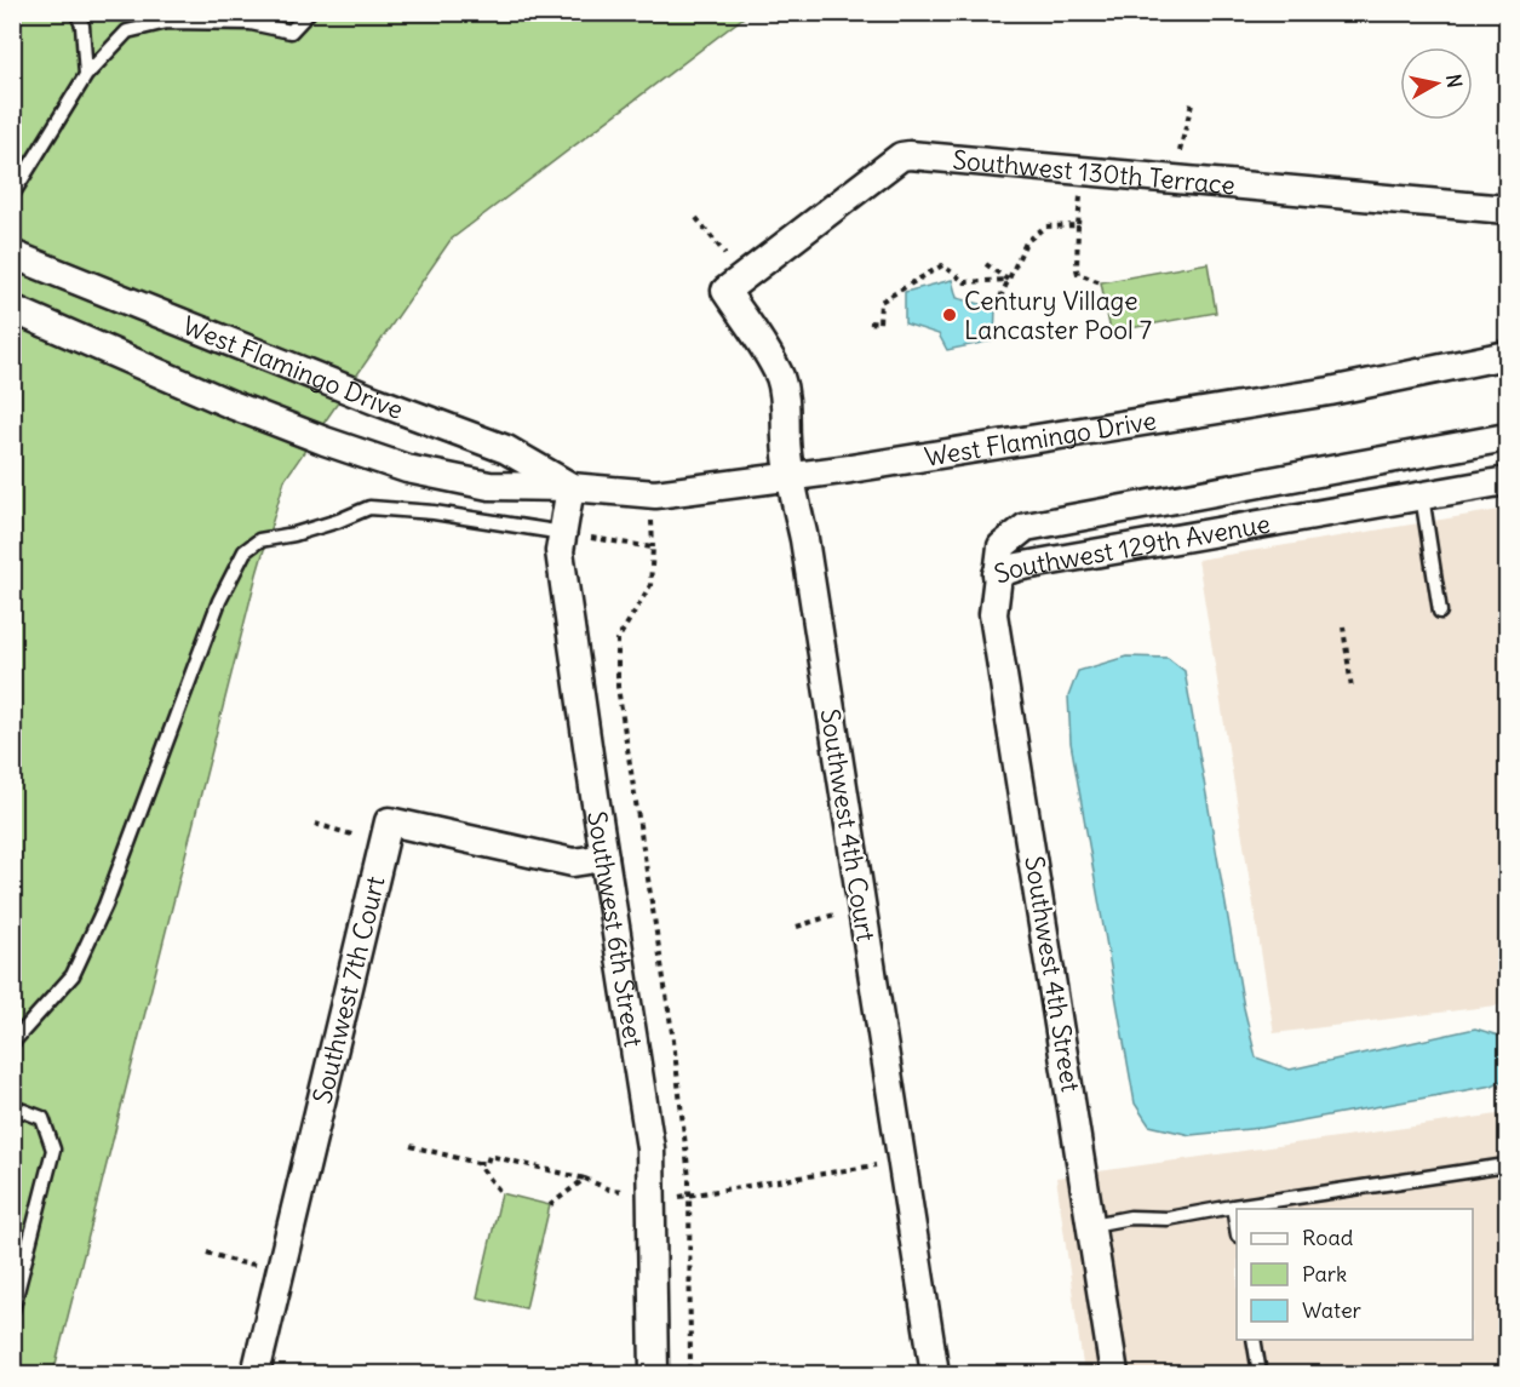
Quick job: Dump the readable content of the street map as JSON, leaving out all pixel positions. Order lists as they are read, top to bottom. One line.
{"streets":{"street":["Southwest 130th Terrace","West Flamingo Drive","Southwest 129th Avenue","Southwest 4th Court","Southwest 6th Street","Southwest 4th Street","Southwest 7th Court"]},"crossings":[["Southwest 130th Terrace","Southwest 4th Court"],["West Flamingo Drive","Southwest 4th Court"],["West Flamingo Drive","Southwest 6th Street"],["Southwest 129th Avenue","Southwest 4th Street"],["Southwest 6th Street","Southwest 7th Court"]],"places":["Century Village Lancaster Pool 7"],"legend":["Road","Park","Water"],"north":"right"}
